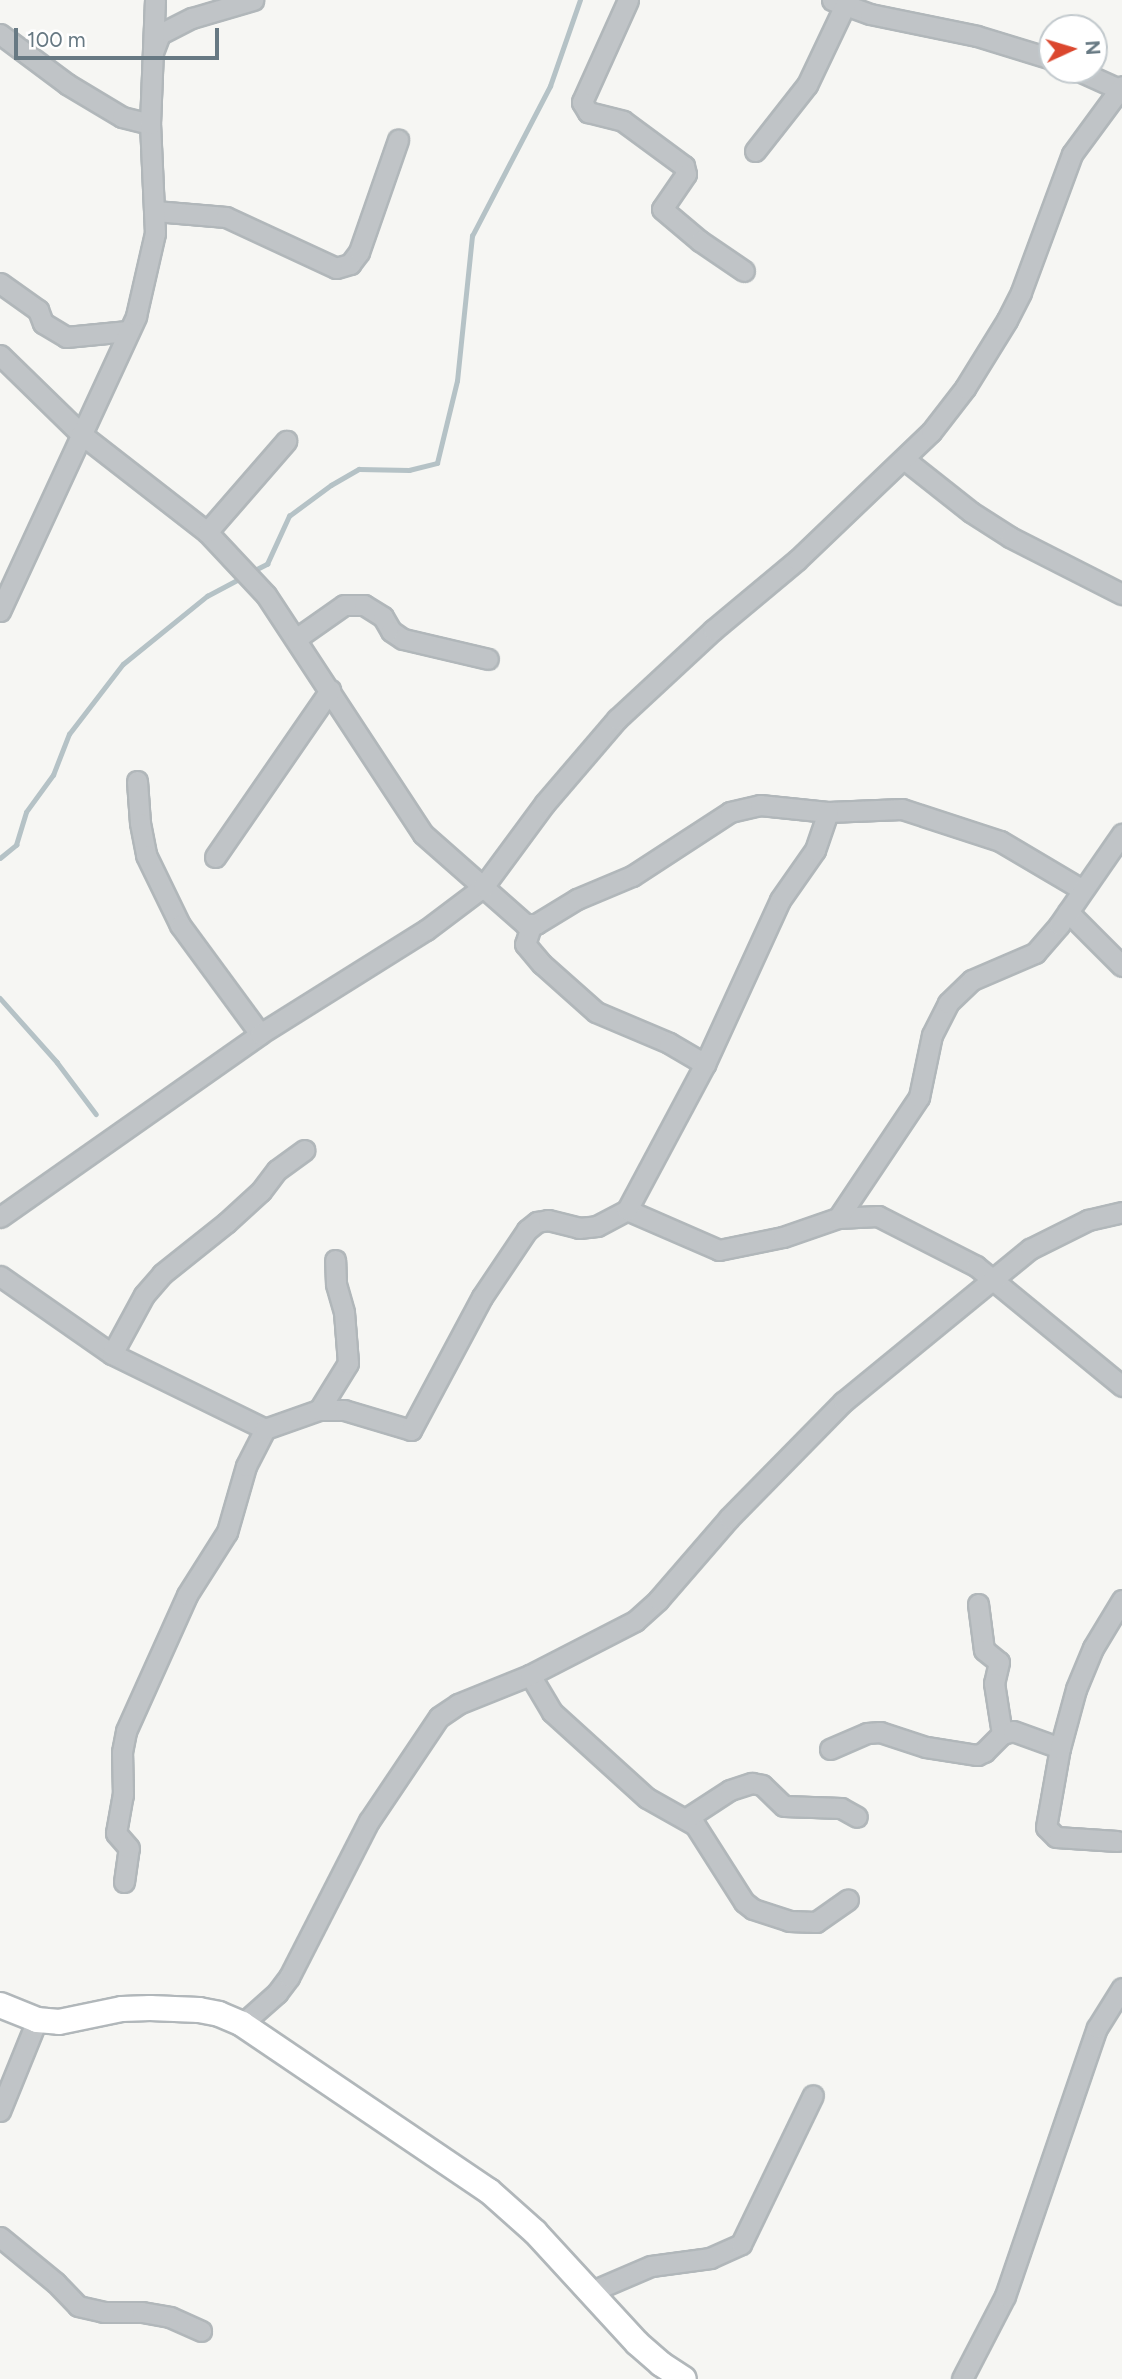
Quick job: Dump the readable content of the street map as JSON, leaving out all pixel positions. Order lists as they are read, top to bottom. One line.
{"scale_bar":"100 m","north":"right"}
